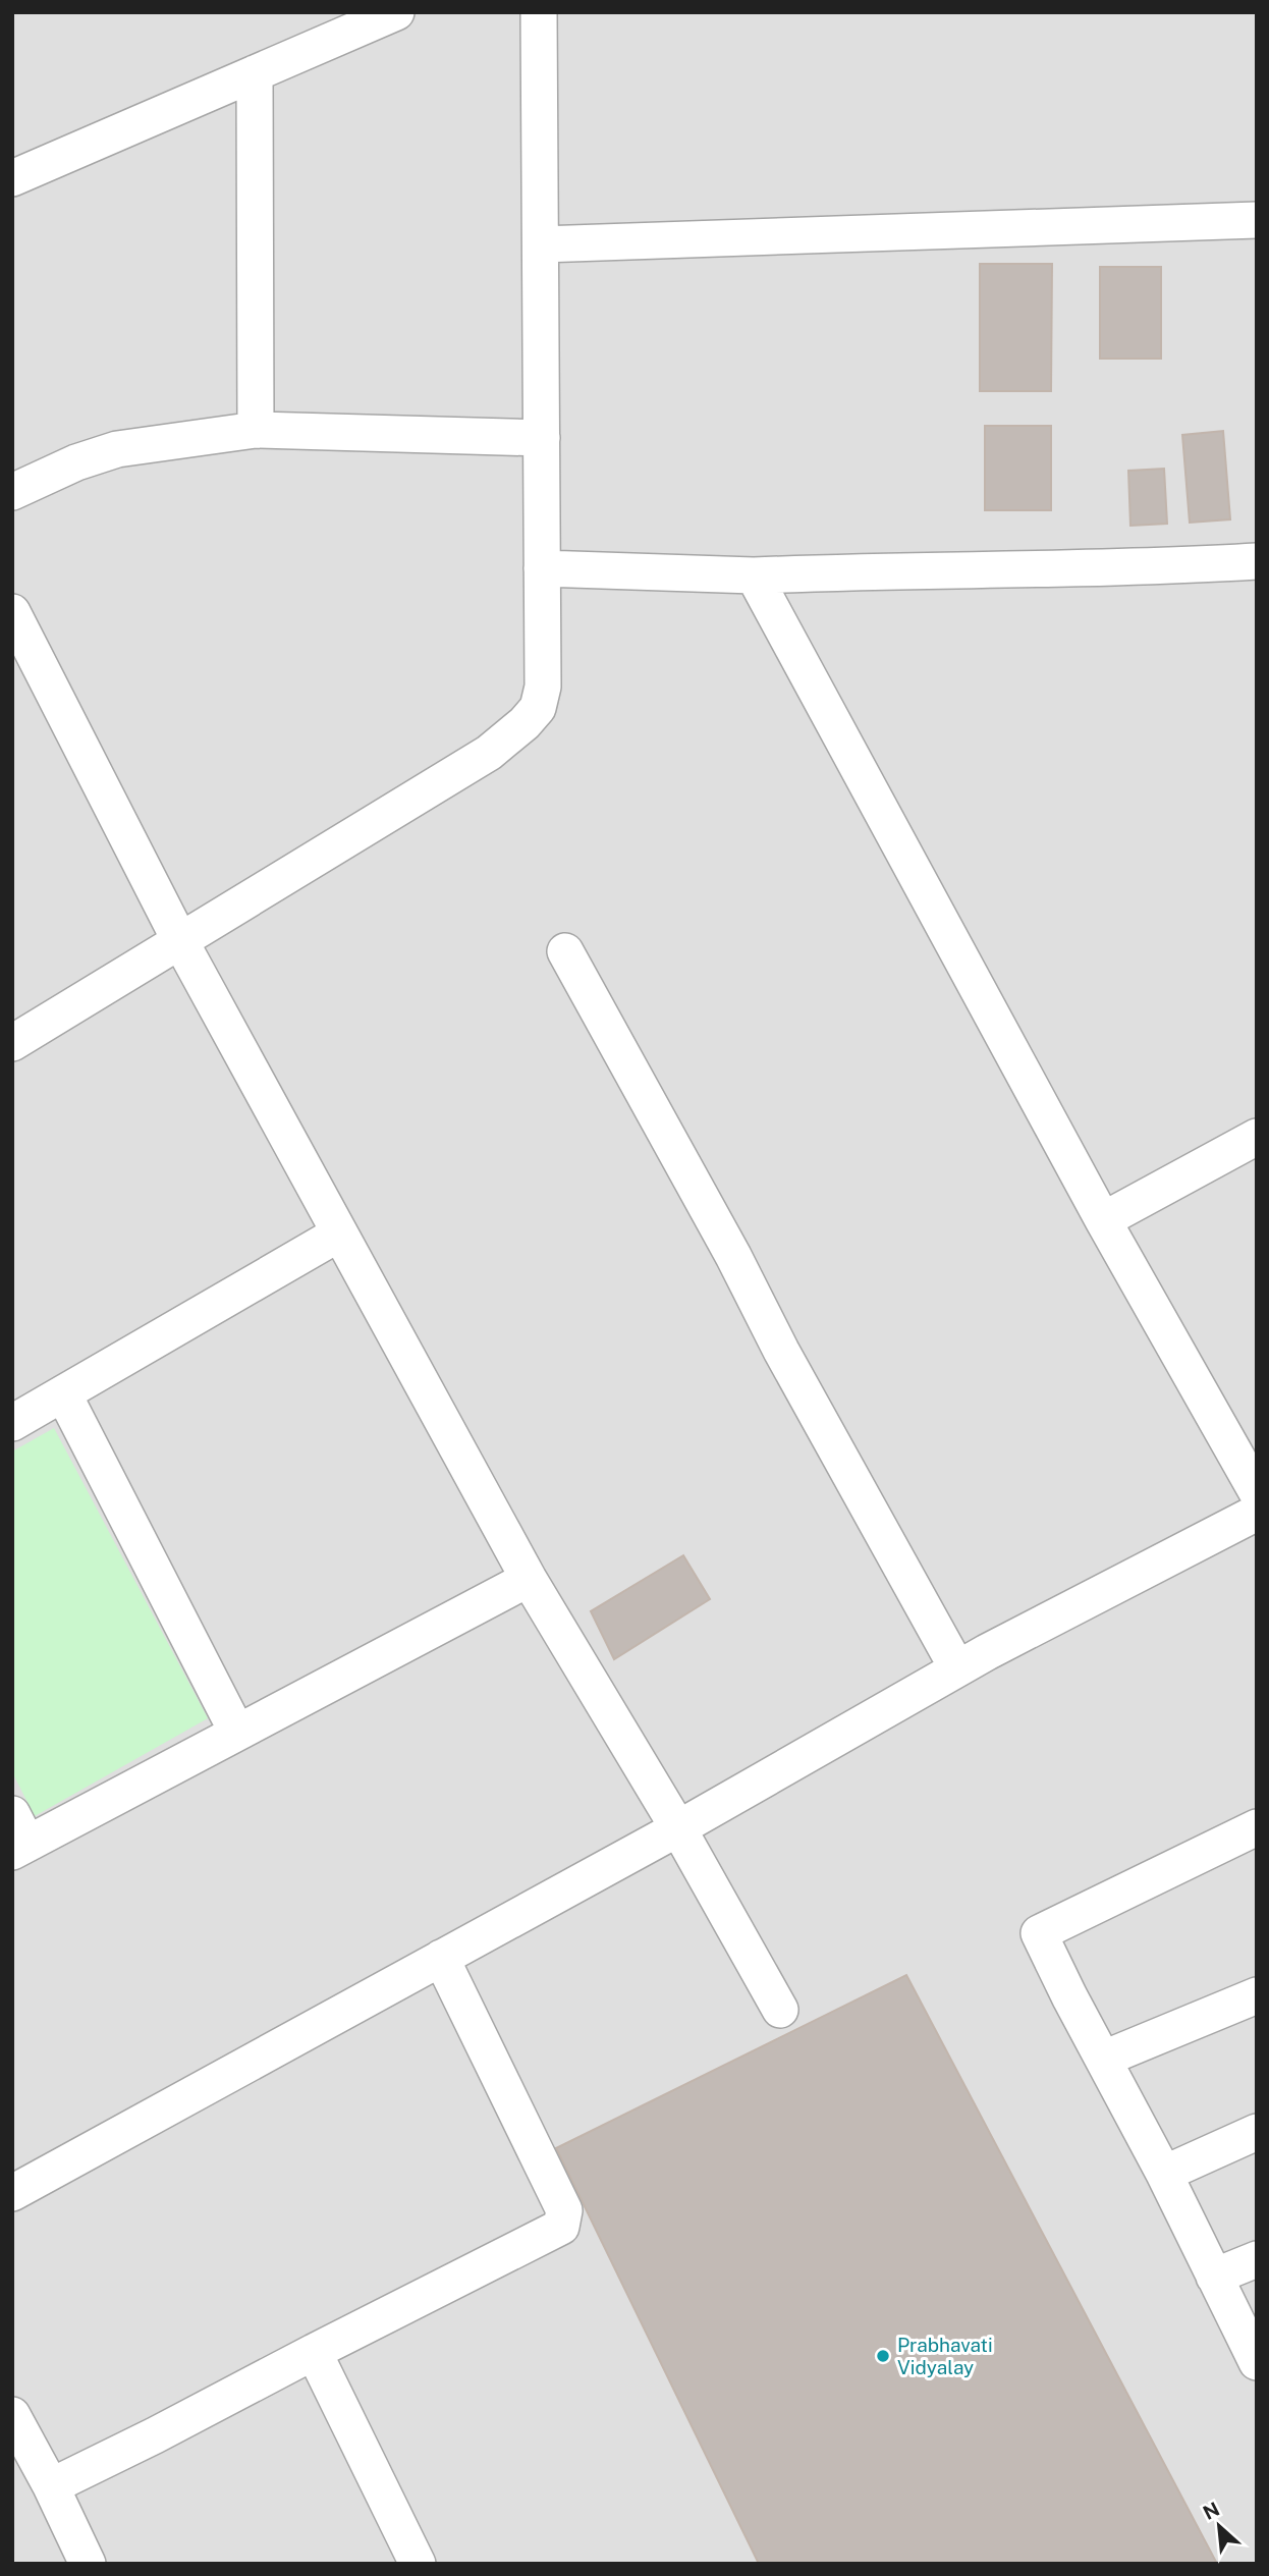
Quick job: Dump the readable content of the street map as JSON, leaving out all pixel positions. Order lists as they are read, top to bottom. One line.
{"places":["Prabhavati Vidyalay"],"north":"top left"}
